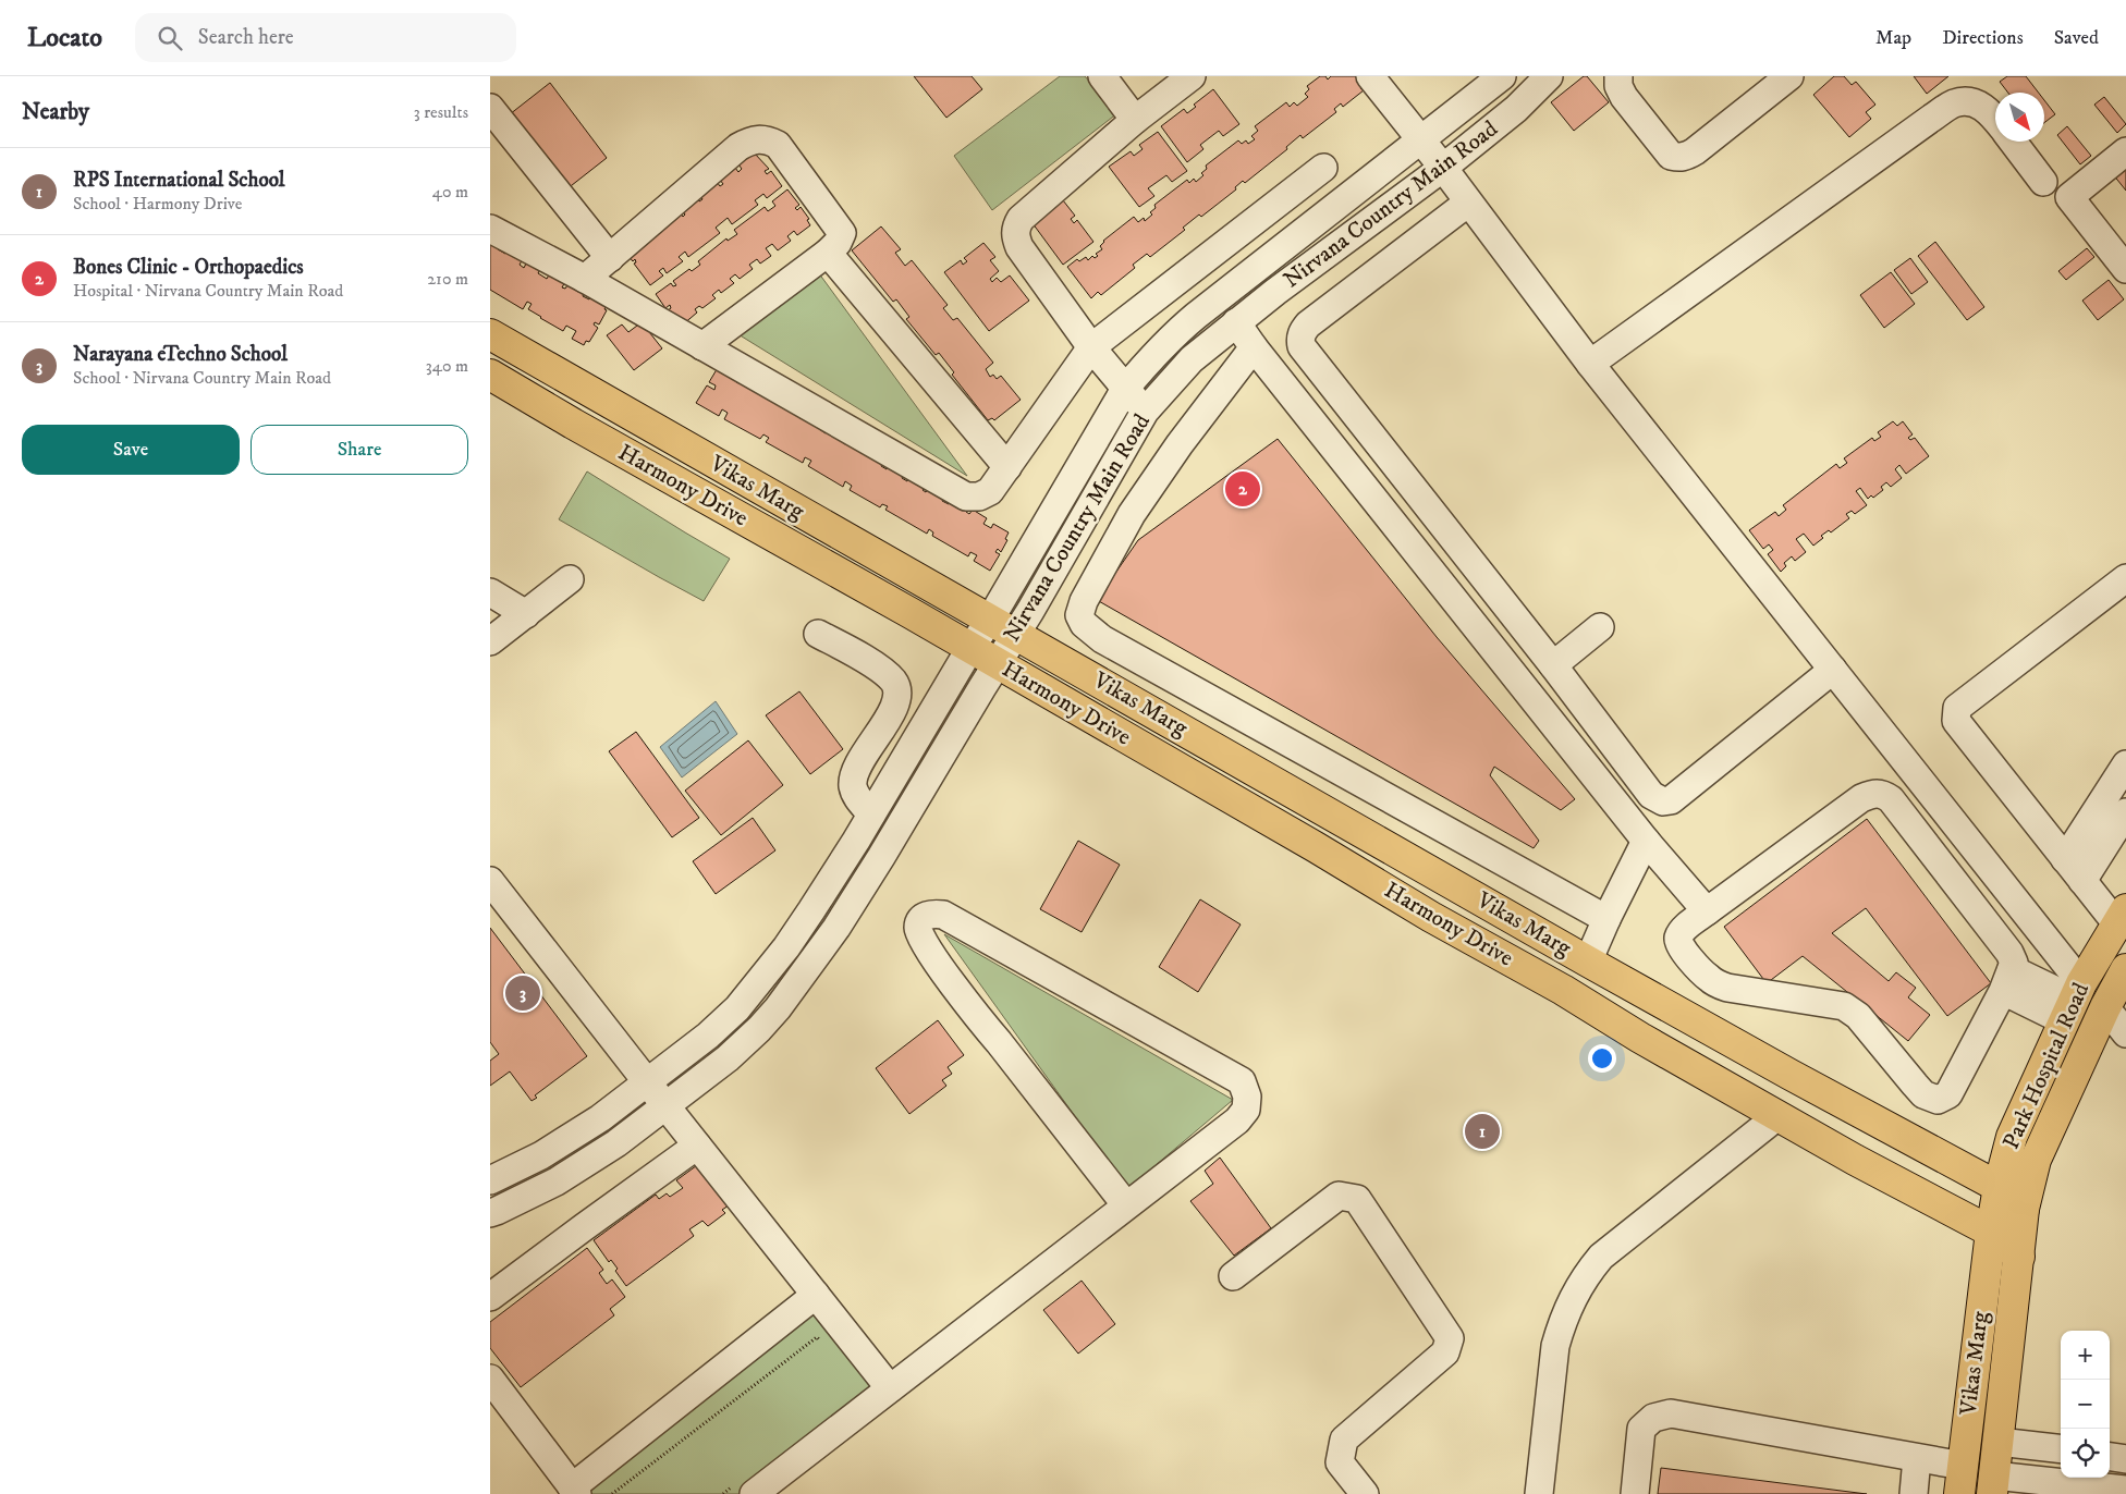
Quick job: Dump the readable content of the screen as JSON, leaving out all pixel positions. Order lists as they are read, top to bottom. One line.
{"streets":{"main road":["Harmony Drive","Vikas Marg","Park Hospital Road"],"street":["Nirvana Country Main Road"]},"crossings":[["Nirvana Country Main Road","Harmony Drive"],["Nirvana Country Main Road","Vikas Marg"],["Harmony Drive","Vikas Marg"],["Harmony Drive","Park Hospital Road"],["Vikas Marg","Park Hospital Road"]],"north":"bottom right","page":{"header":"Locato","search":"Search here","nav":["Map","Directions","Saved"],"heading":["Nearby","3 results"],"list":[{"mark":"1","name":"RPS International School","note":"School · Harmony Drive","value":"40 m"},{"mark":"2","name":"Bones Clinic - Orthopaedics","note":"Hospital · Nirvana Country Main Road","value":"210 m"},{"mark":"3","name":"Narayana eTechno School","note":"School · Nirvana Country Main Road","value":"340 m"}],"buttons":["Save","Share"],"pins":["2","3","1"],"map_buttons":["+","−"]}}
